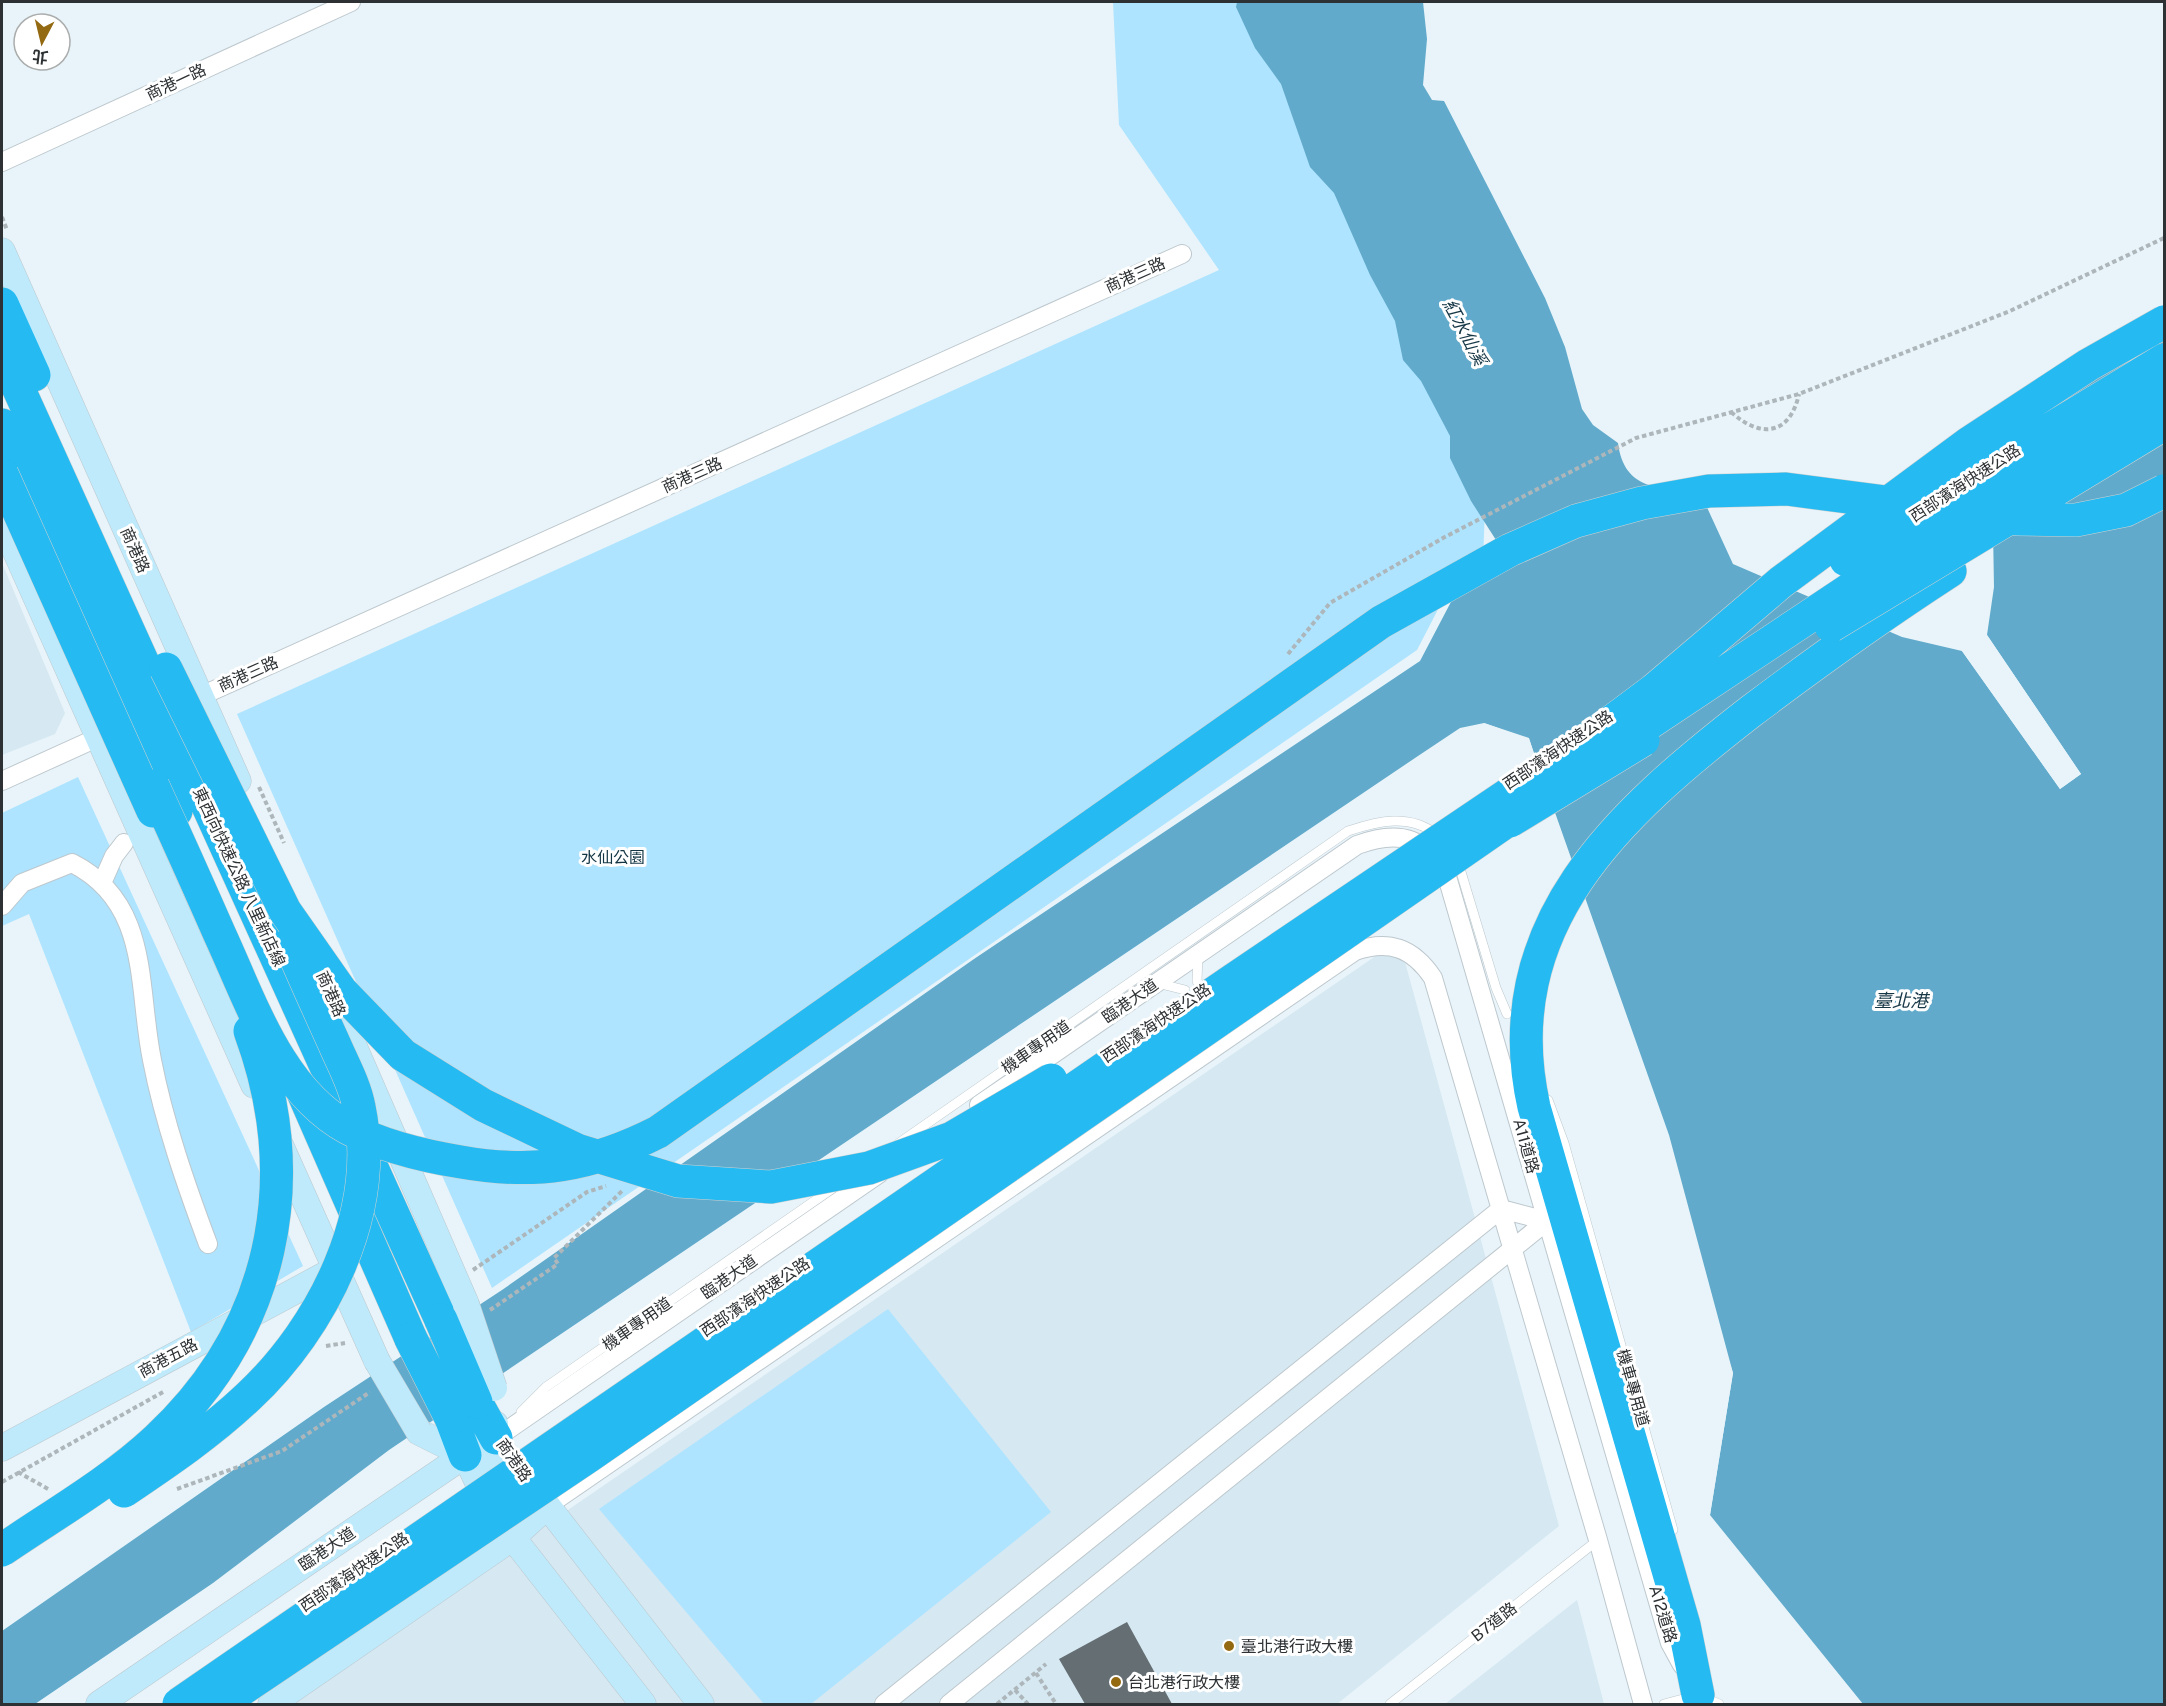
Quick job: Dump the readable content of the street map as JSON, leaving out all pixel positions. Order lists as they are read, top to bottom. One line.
{"streets":{"highway":["西部濱海快速公路","東西向快速公路 八里新店線"],"street":["商港一路","商港三路","商港路","臨港大道","A11道路","商港五路","A12道路"],"lane":["機車專用道","B7道路"]},"crossings":[["商港三路","商港路"],["商港路","東西向快速公路 八里新店線"],["商港路","臨港大道"],["商港路","機車專用道"],["臨港大道","機車專用道"],["臨港大道","A11道路"],["A11道路","A12道路"]],"water":["紅水仙溪","臺北港"],"parks":["水仙公園"],"places":["臺北港行政大樓","台北港行政大樓"],"north":"bottom"}
